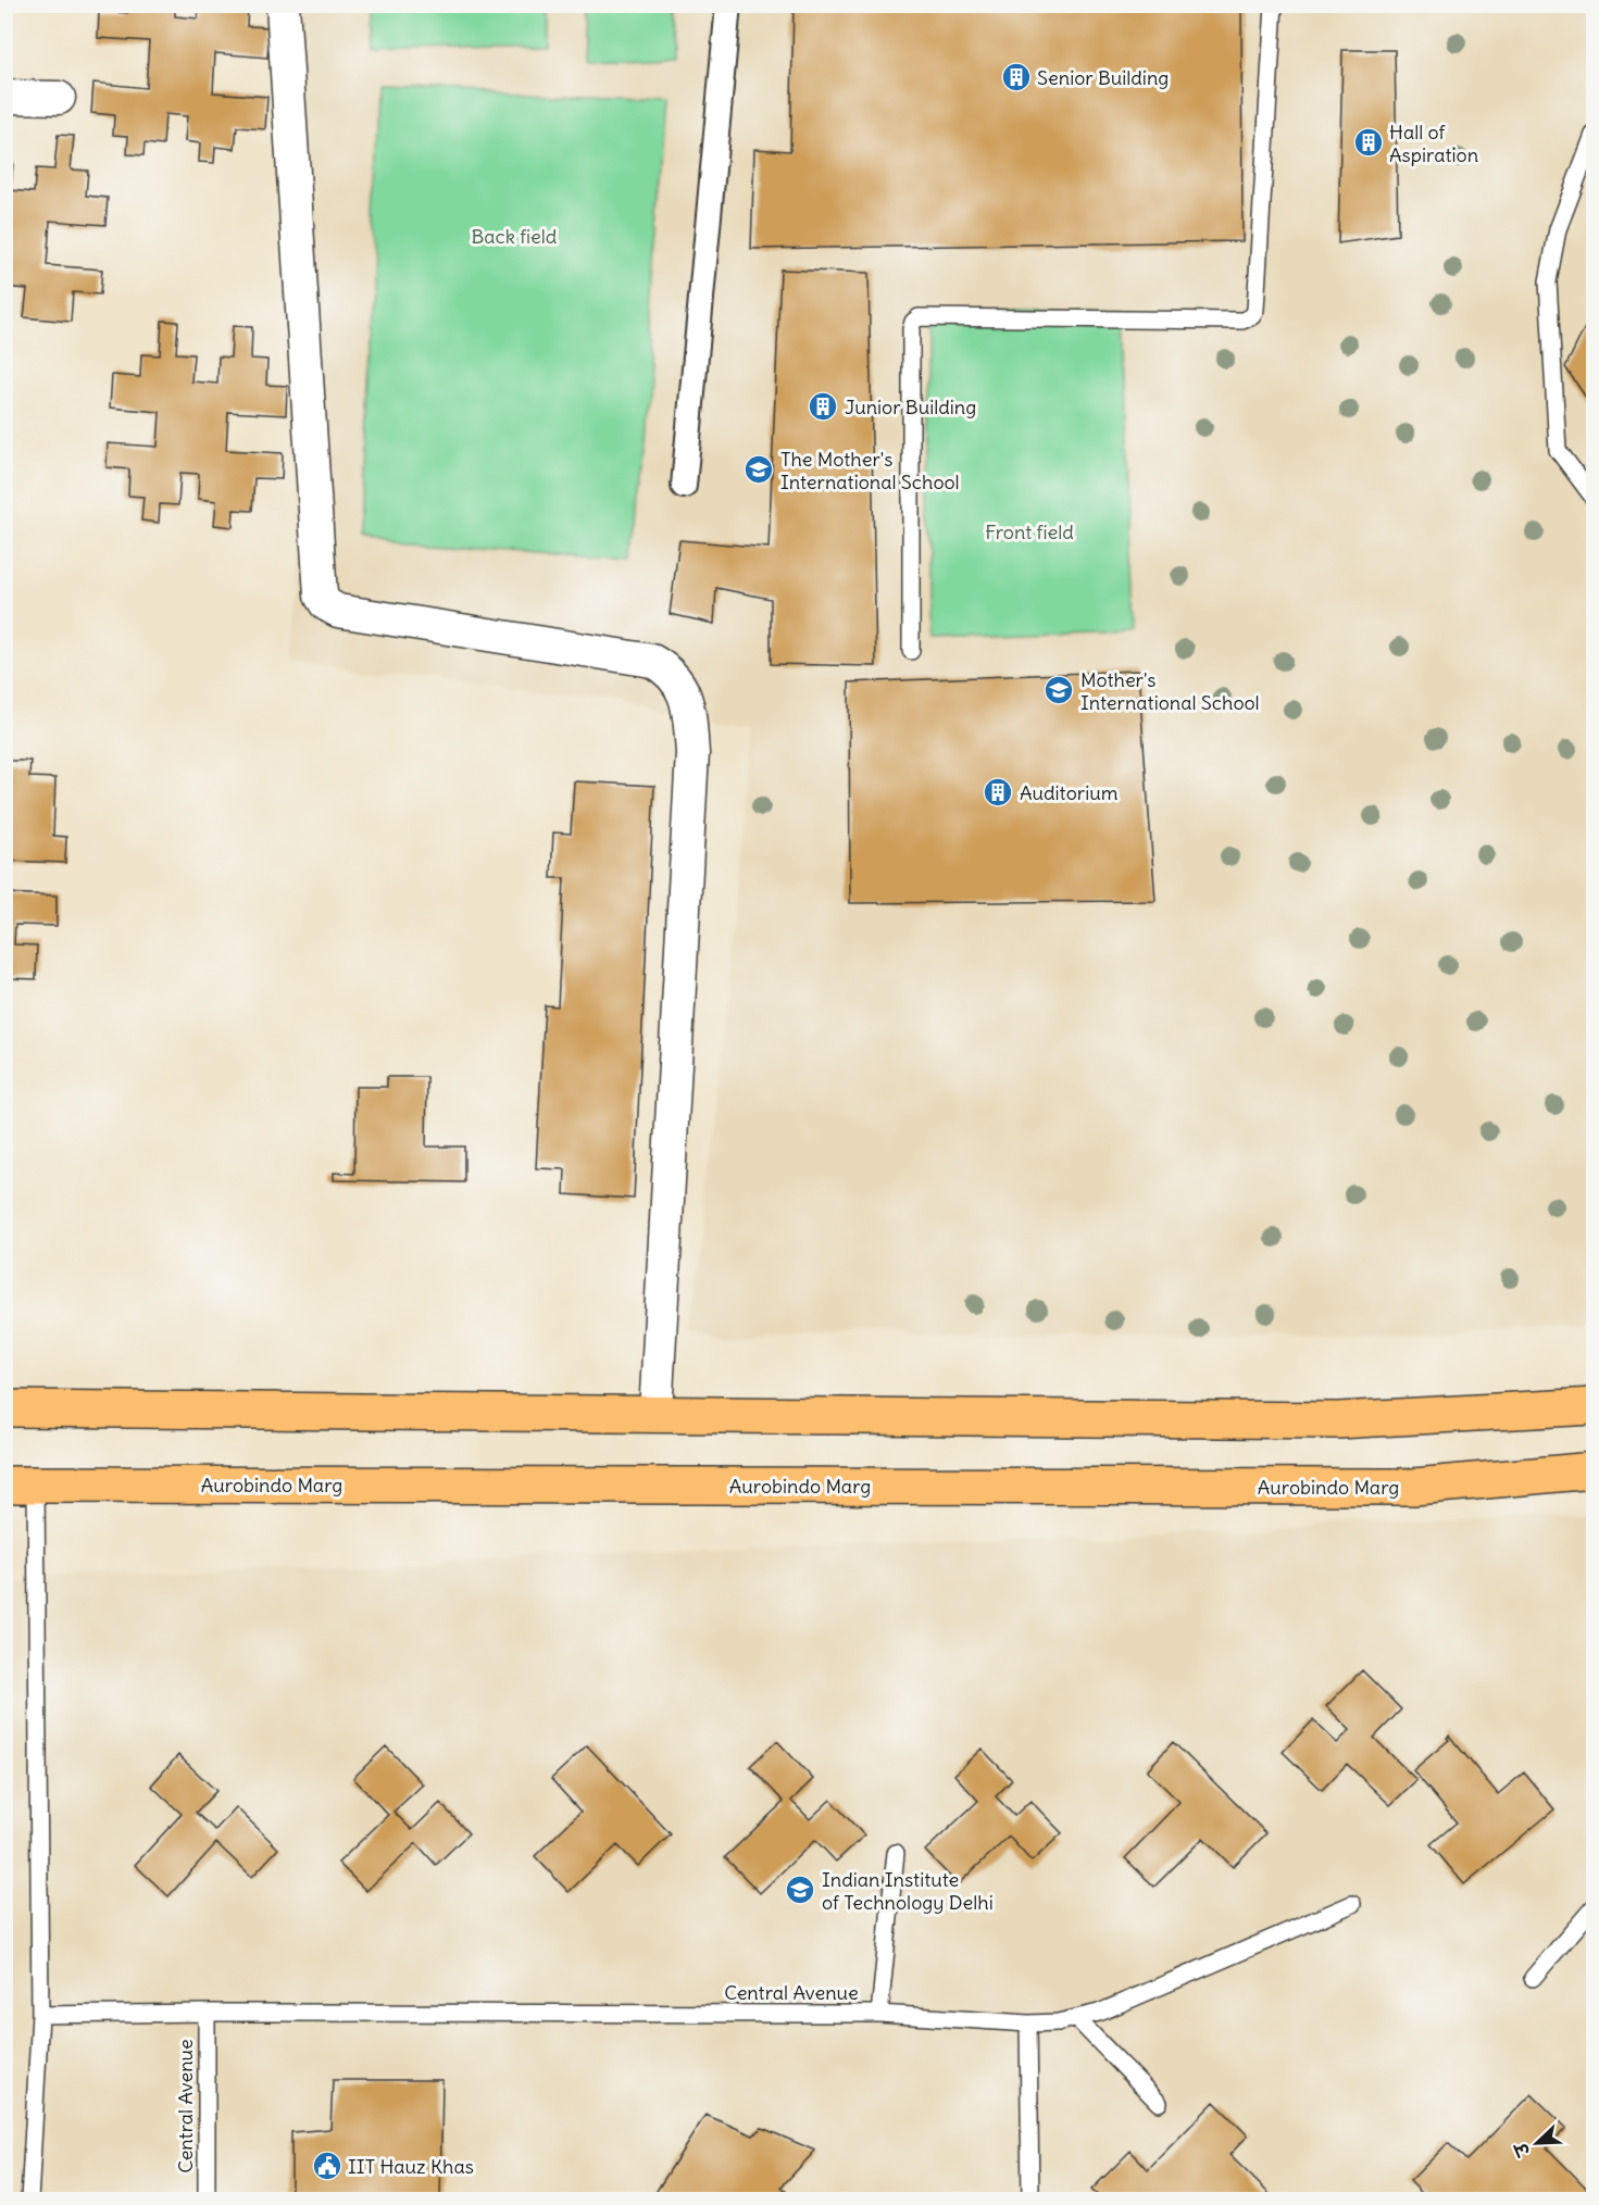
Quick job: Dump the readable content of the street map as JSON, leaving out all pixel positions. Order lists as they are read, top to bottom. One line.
{"streets":{"highway":["Aurobindo Marg"],"lane":["Central Avenue"]},"parks":["Back field","Front field"],"places":{"building":["Senior Building","Hall of Aspiration","Junior Building","Auditorium"],"school or university":["The Mother's International School","Mother's International School","Indian Institute of Technology Delhi"],"public building":["IIT Hauz Khas"]},"north":"bottom left"}
